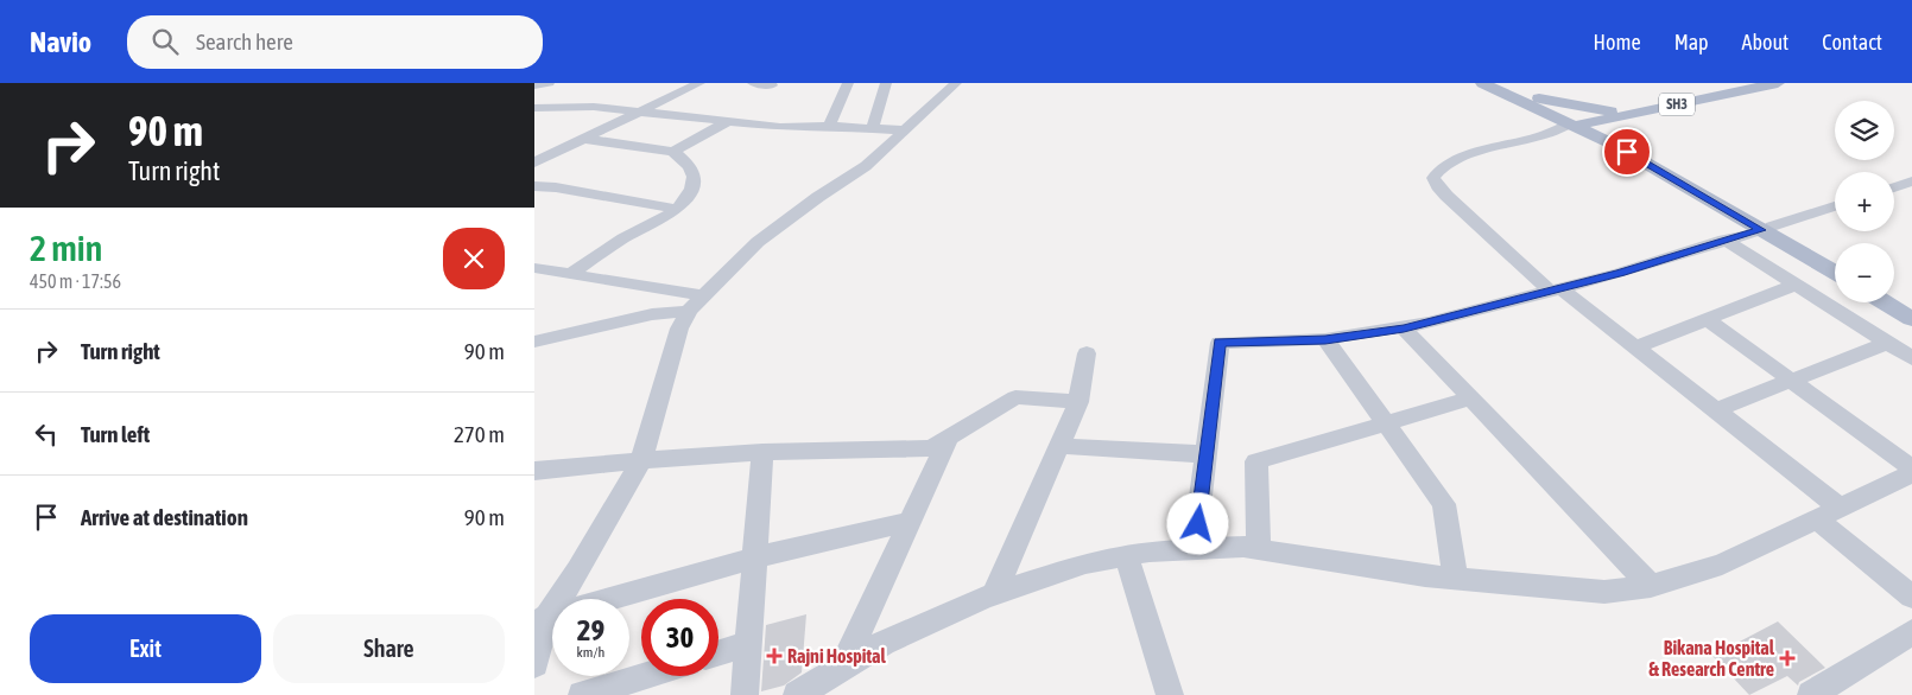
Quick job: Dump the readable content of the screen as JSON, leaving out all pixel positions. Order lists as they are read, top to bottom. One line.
{"streets":{"main road":["SH3"]},"places":{"health":["Rajni Hospital","Bikana Hospital & Research Centre"]},"page":{"header":"Navio","search":"Search here","nav":["Home","Map","About","Contact"],"turn":["90 m","Turn right"],"map_buttons":["+","−"],"heading":["2 min","450 m · 17:56"],"list":[{"name":"Turn right","value":"90 m"},{"name":"Turn left","value":"270 m"},{"name":"Arrive at destination","value":"90 m"}],"speed":"29 km/h","limit":"30","buttons":["Exit","Share"]}}
